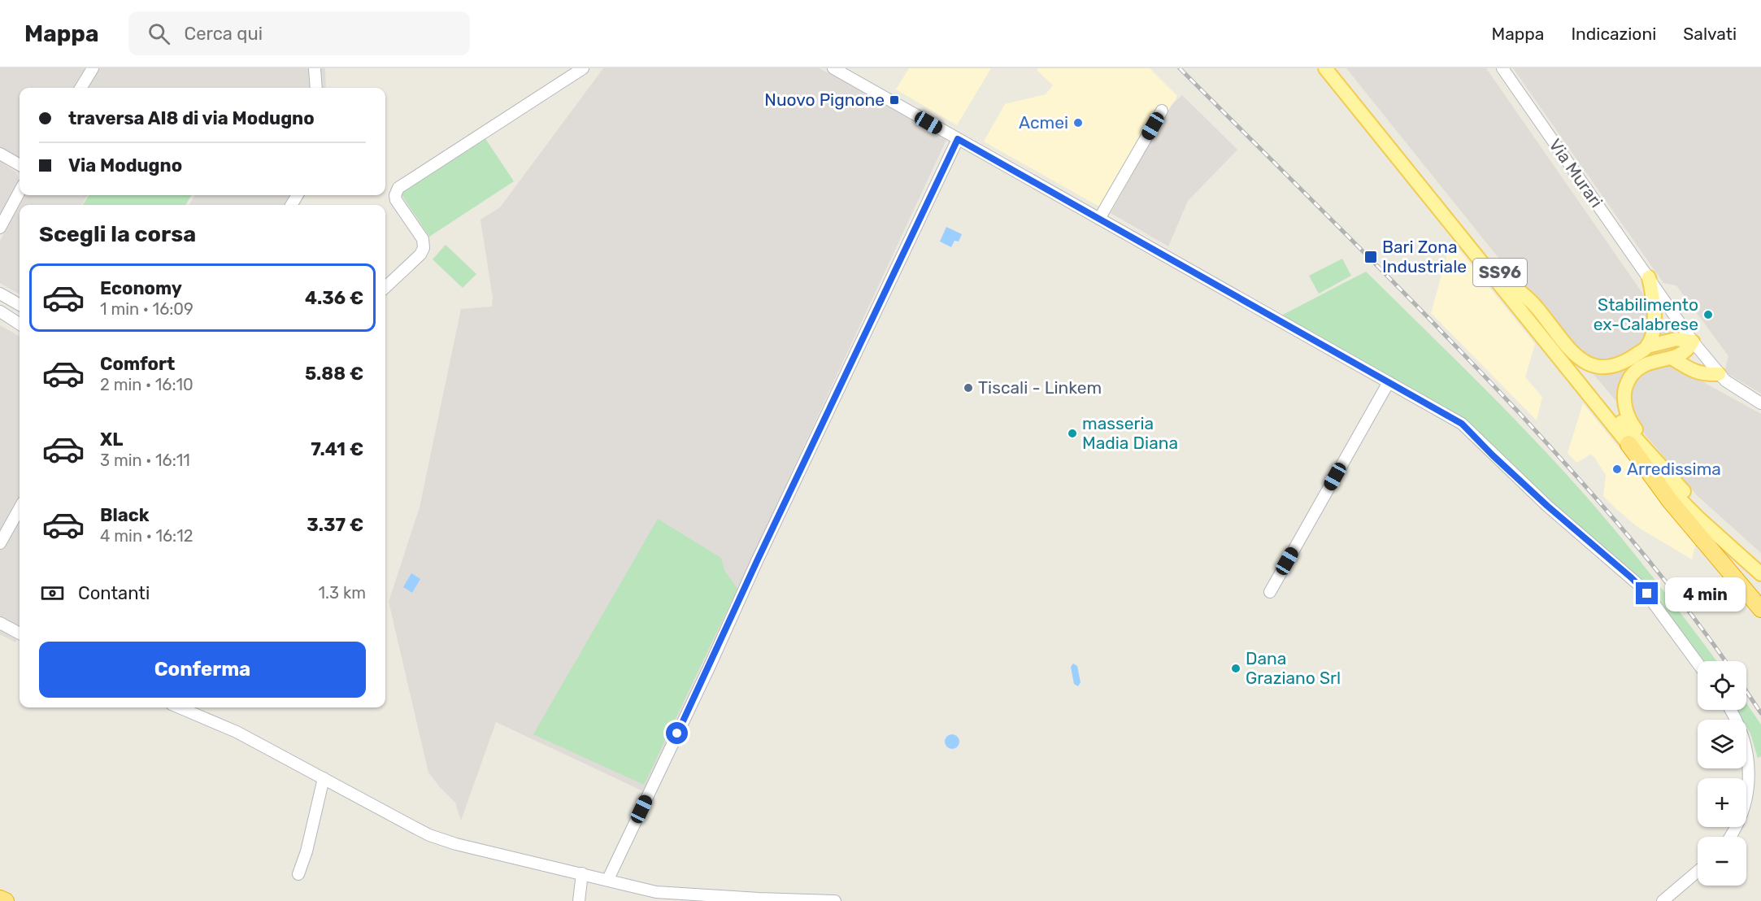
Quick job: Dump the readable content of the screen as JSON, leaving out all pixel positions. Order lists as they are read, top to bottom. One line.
{"streets":{"main road":["SS96"],"street":["Via Murari"]},"places":{"transit":["Nuovo Pignone","Bari Zona Industriale"],"other":["Acmei","Stabilimento ex-Calabrese","Tiscali - Linkem","masseria Madia Diana","Arredissima","Dana Graziano Srl"]},"page":{"header":"Mappa","search":"Cerca qui","nav":["Mappa","Indicazioni","Salvati"],"banner":["traversa AI8 di via Modugno","Via Modugno"],"heading":"Scegli la corsa","list":[{"name":"Economy","note":"1 min · 16:09","value":"4.36 €"},{"name":"Comfort","note":"2 min · 16:10","value":"5.88 €"},{"name":"XL","note":"3 min · 16:11","value":"7.41 €"},{"name":"Black","note":"4 min · 16:12","value":"3.37 €"}],"pay":["Contanti","1.3 km"],"bubble":"4 min","buttons":"Conferma","map_buttons":["+","−"]}}
